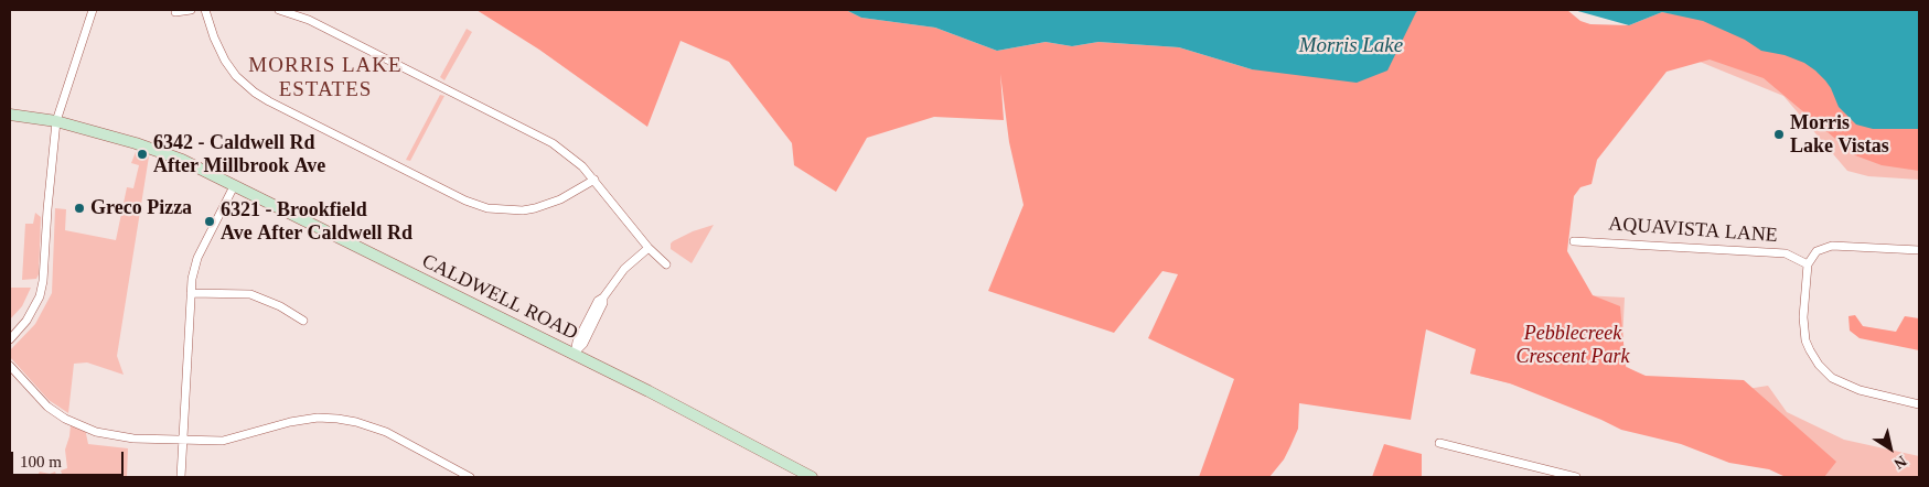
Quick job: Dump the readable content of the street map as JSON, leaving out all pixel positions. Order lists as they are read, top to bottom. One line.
{"streets":{"street":["AQUAVISTA LANE","CALDWELL ROAD"]},"districts":["MORRIS LAKE ESTATES"],"water":["Morris Lake"],"parks":["Pebblecreek Crescent Park"],"places":["Morris Lake Vistas","6342 - Caldwell Rd After Millbrook Ave","Greco Pizza","6321 - Brookfield Ave After Caldwell Rd"],"scale_bar":"100 m","north":"bottom right"}
